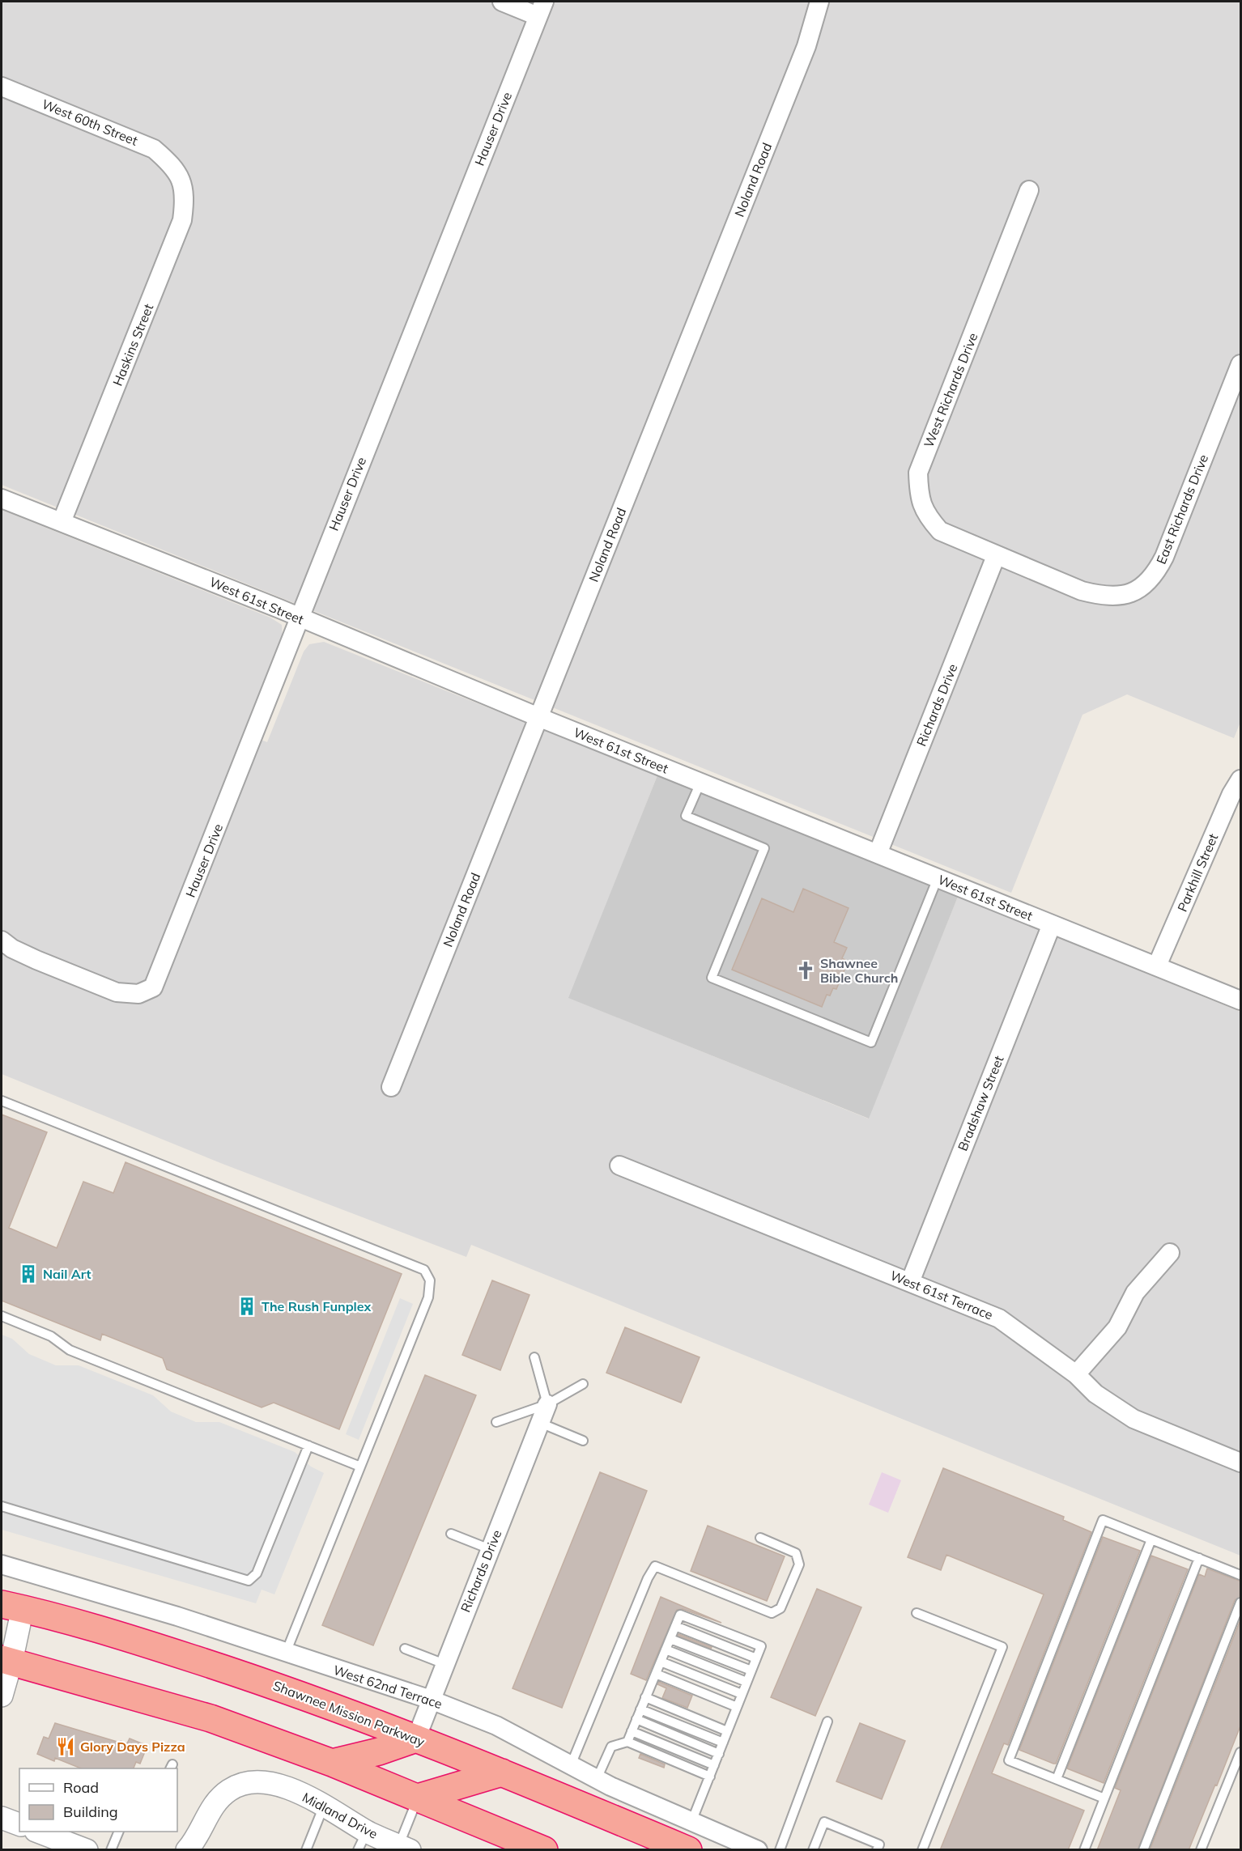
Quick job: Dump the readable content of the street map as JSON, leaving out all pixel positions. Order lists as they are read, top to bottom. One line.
{"streets":{"highway":["Shawnee Mission Parkway"],"street":["West 60th Street","Hauser Drive","Noland Road","Haskins Street","West Richards Drive","East Richards Drive","West 61st Street","Richards Drive","Parkhill Street","Bradshaw Street","West 61st Terrace","West 62nd Terrace","Midland Drive"]},"crossings":[["West 60th Street","Haskins Street"],["Hauser Drive","West 61st Street"],["Noland Road","West 61st Street"],["Haskins Street","West 61st Street"],["West Richards Drive","East Richards Drive"],["West Richards Drive","Richards Drive"],["East Richards Drive","Richards Drive"],["West 61st Street","Richards Drive"],["West 61st Street","Parkhill Street"],["West 61st Street","Bradshaw Street"],["Richards Drive","West 62nd Terrace"],["Richards Drive","Shawnee Mission Parkway"],["Bradshaw Street","West 61st Terrace"]],"places":{"church":["Shawnee Bible Church"],"building":["Nail Art","The Rush Funplex"],"restaurant":["Glory Days Pizza"]},"legend":["Road","Building"]}
